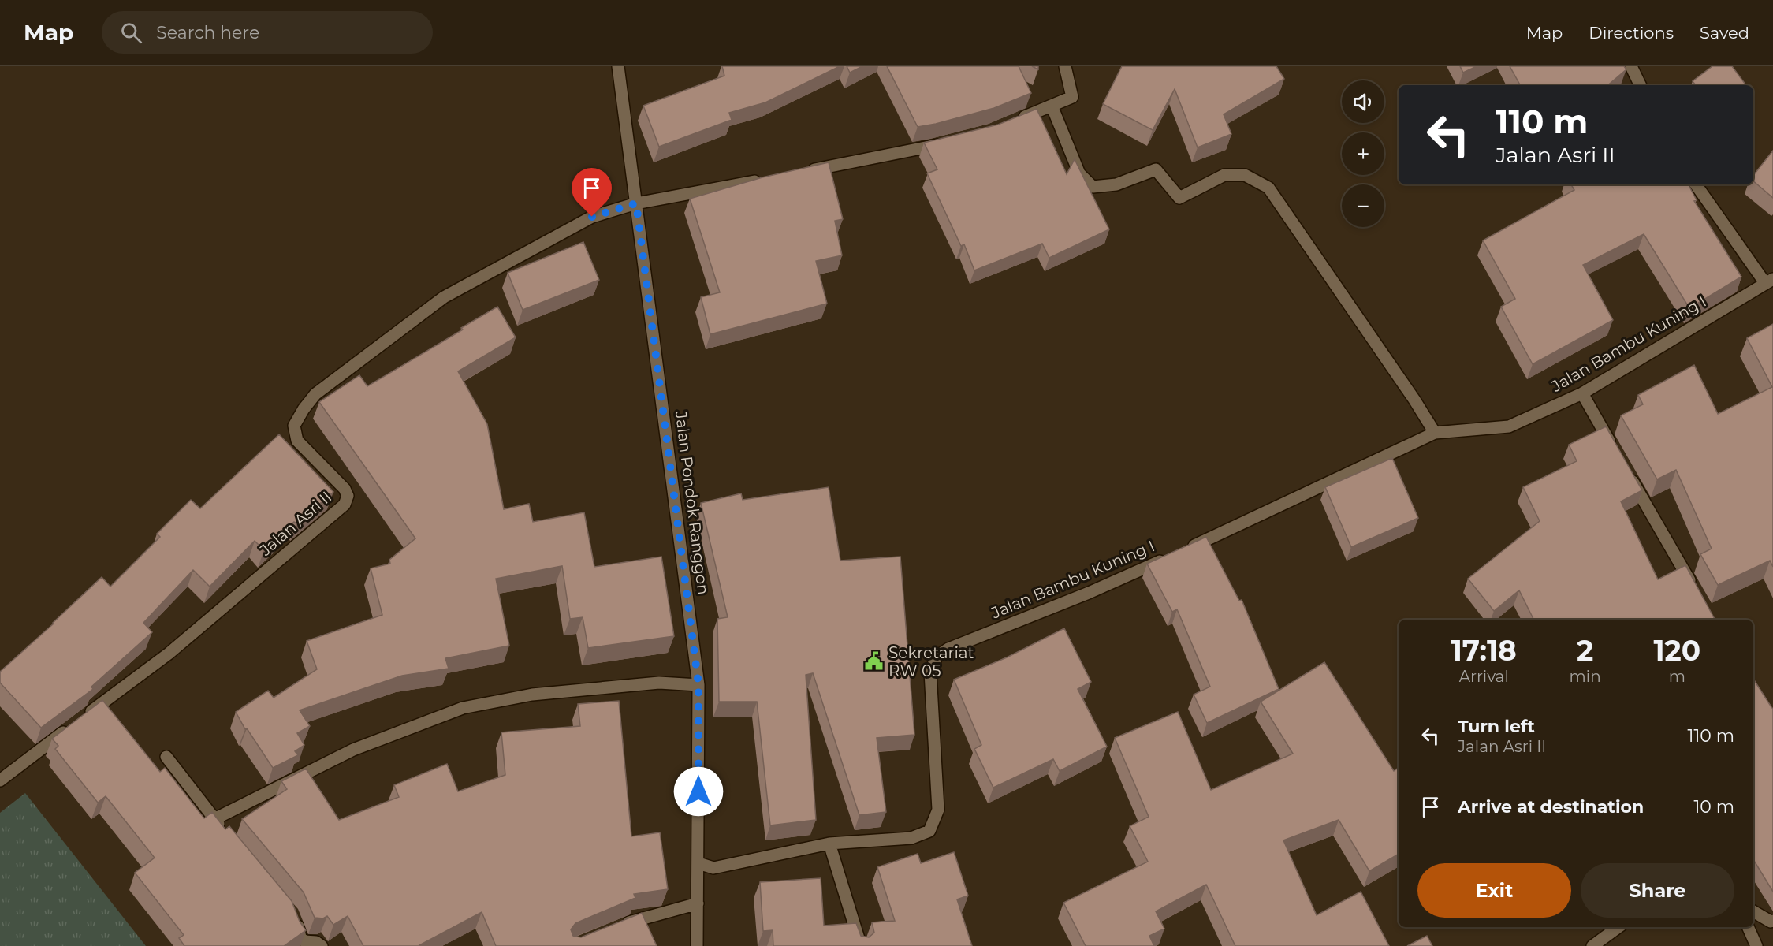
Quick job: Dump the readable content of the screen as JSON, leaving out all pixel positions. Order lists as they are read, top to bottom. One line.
{"streets":{"street":["Jalan Bambu Kuning I","Jalan Pondok Ranggon","Jalan Asri II"]},"crossings":[["Jalan Bambu Kuning I","Jalan Pondok Ranggon"],["Jalan Pondok Ranggon","Jalan Asri II"]],"places":{"public building":["Sekretariat RW 05"]},"page":{"header":"Map","search":"Search here","nav":["Map","Directions","Saved"],"map_buttons":["+","−"],"turn":["110 m","Jalan Asri II"],"eta":["17:18","Arrival","2","min","120","m"],"list":[{"name":"Turn left","note":"Jalan Asri II","value":"110 m"},{"name":"Arrive at destination","value":"10 m"}],"buttons":["Exit","Share"]}}
